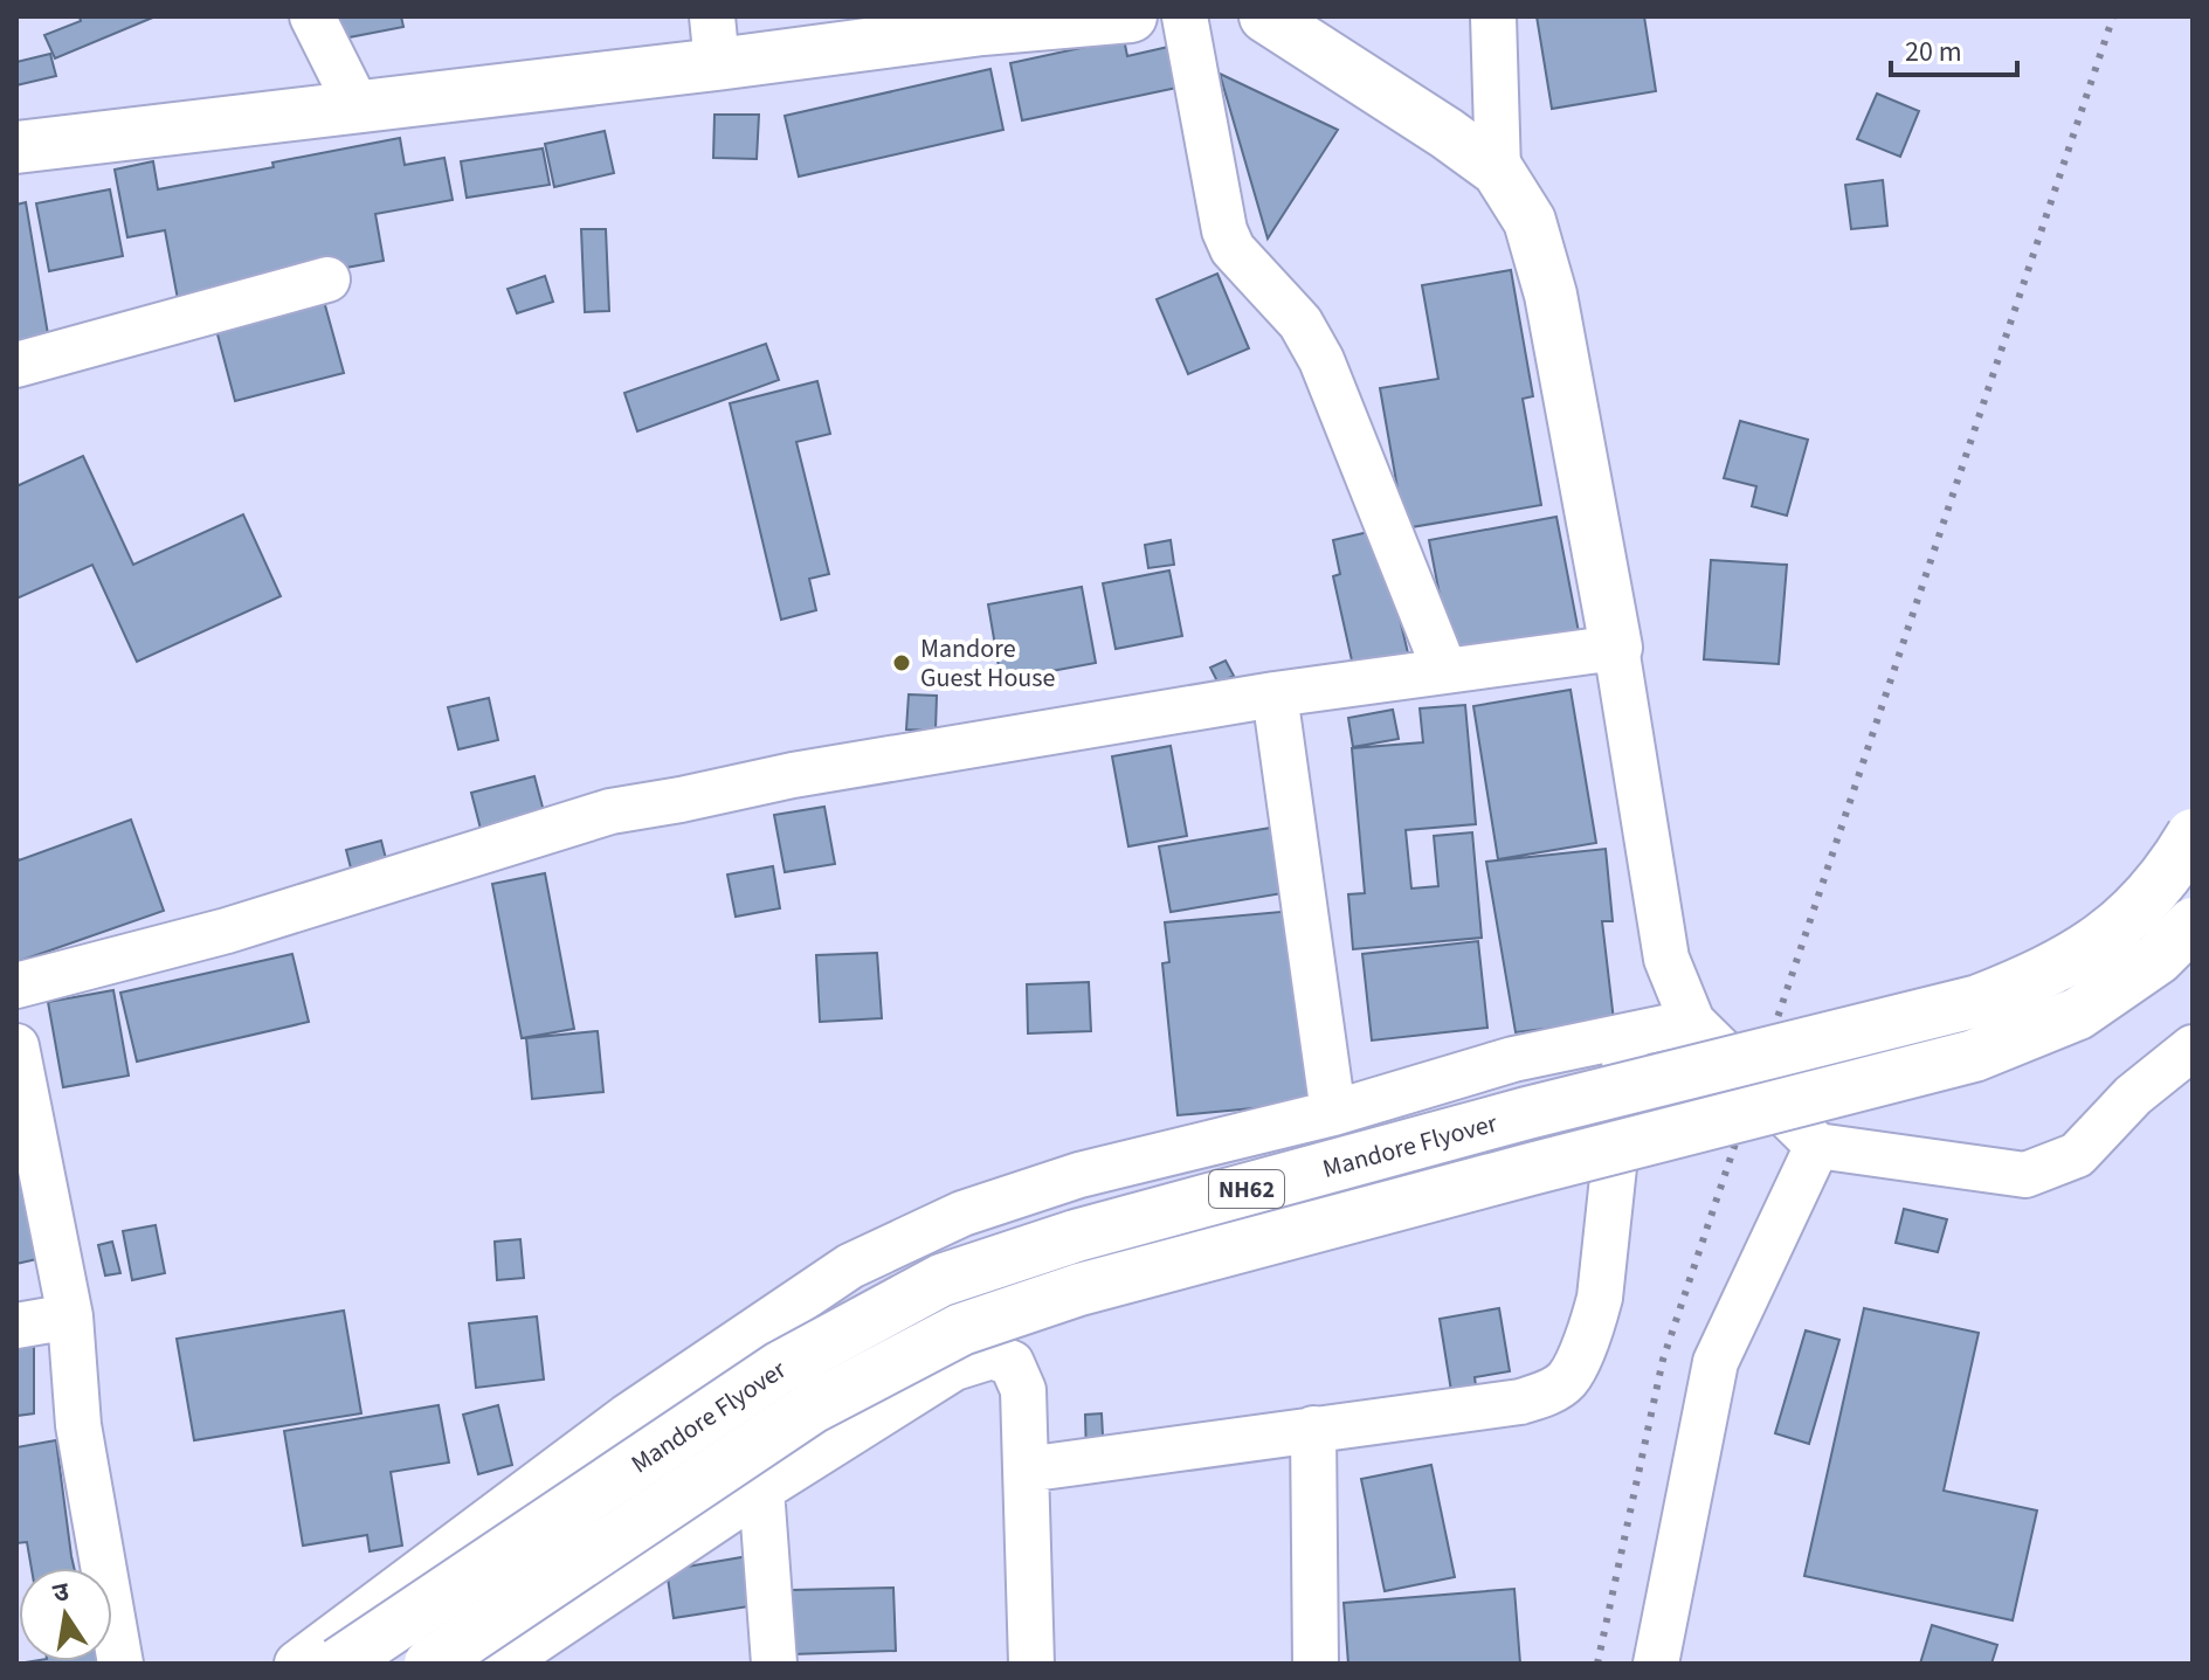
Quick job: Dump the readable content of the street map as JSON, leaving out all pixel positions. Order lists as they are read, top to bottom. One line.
{"streets":{"main road":["Mandore Flyover","NH62"]},"places":["Mandore Guest House"],"scale_bar":"20 m","north":"top"}
